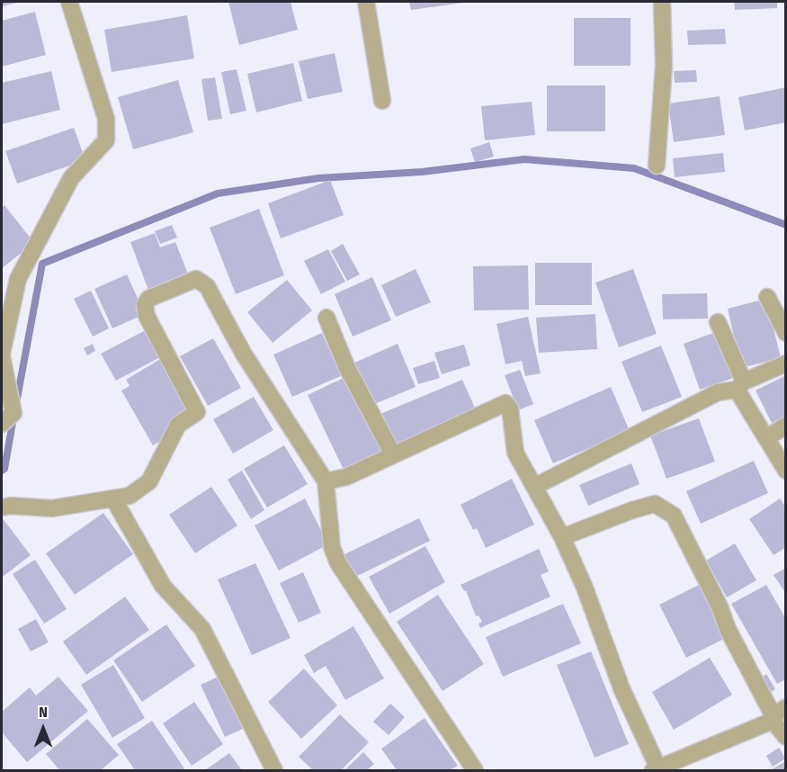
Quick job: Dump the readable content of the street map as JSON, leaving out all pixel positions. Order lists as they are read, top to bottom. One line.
{"north":"top"}
